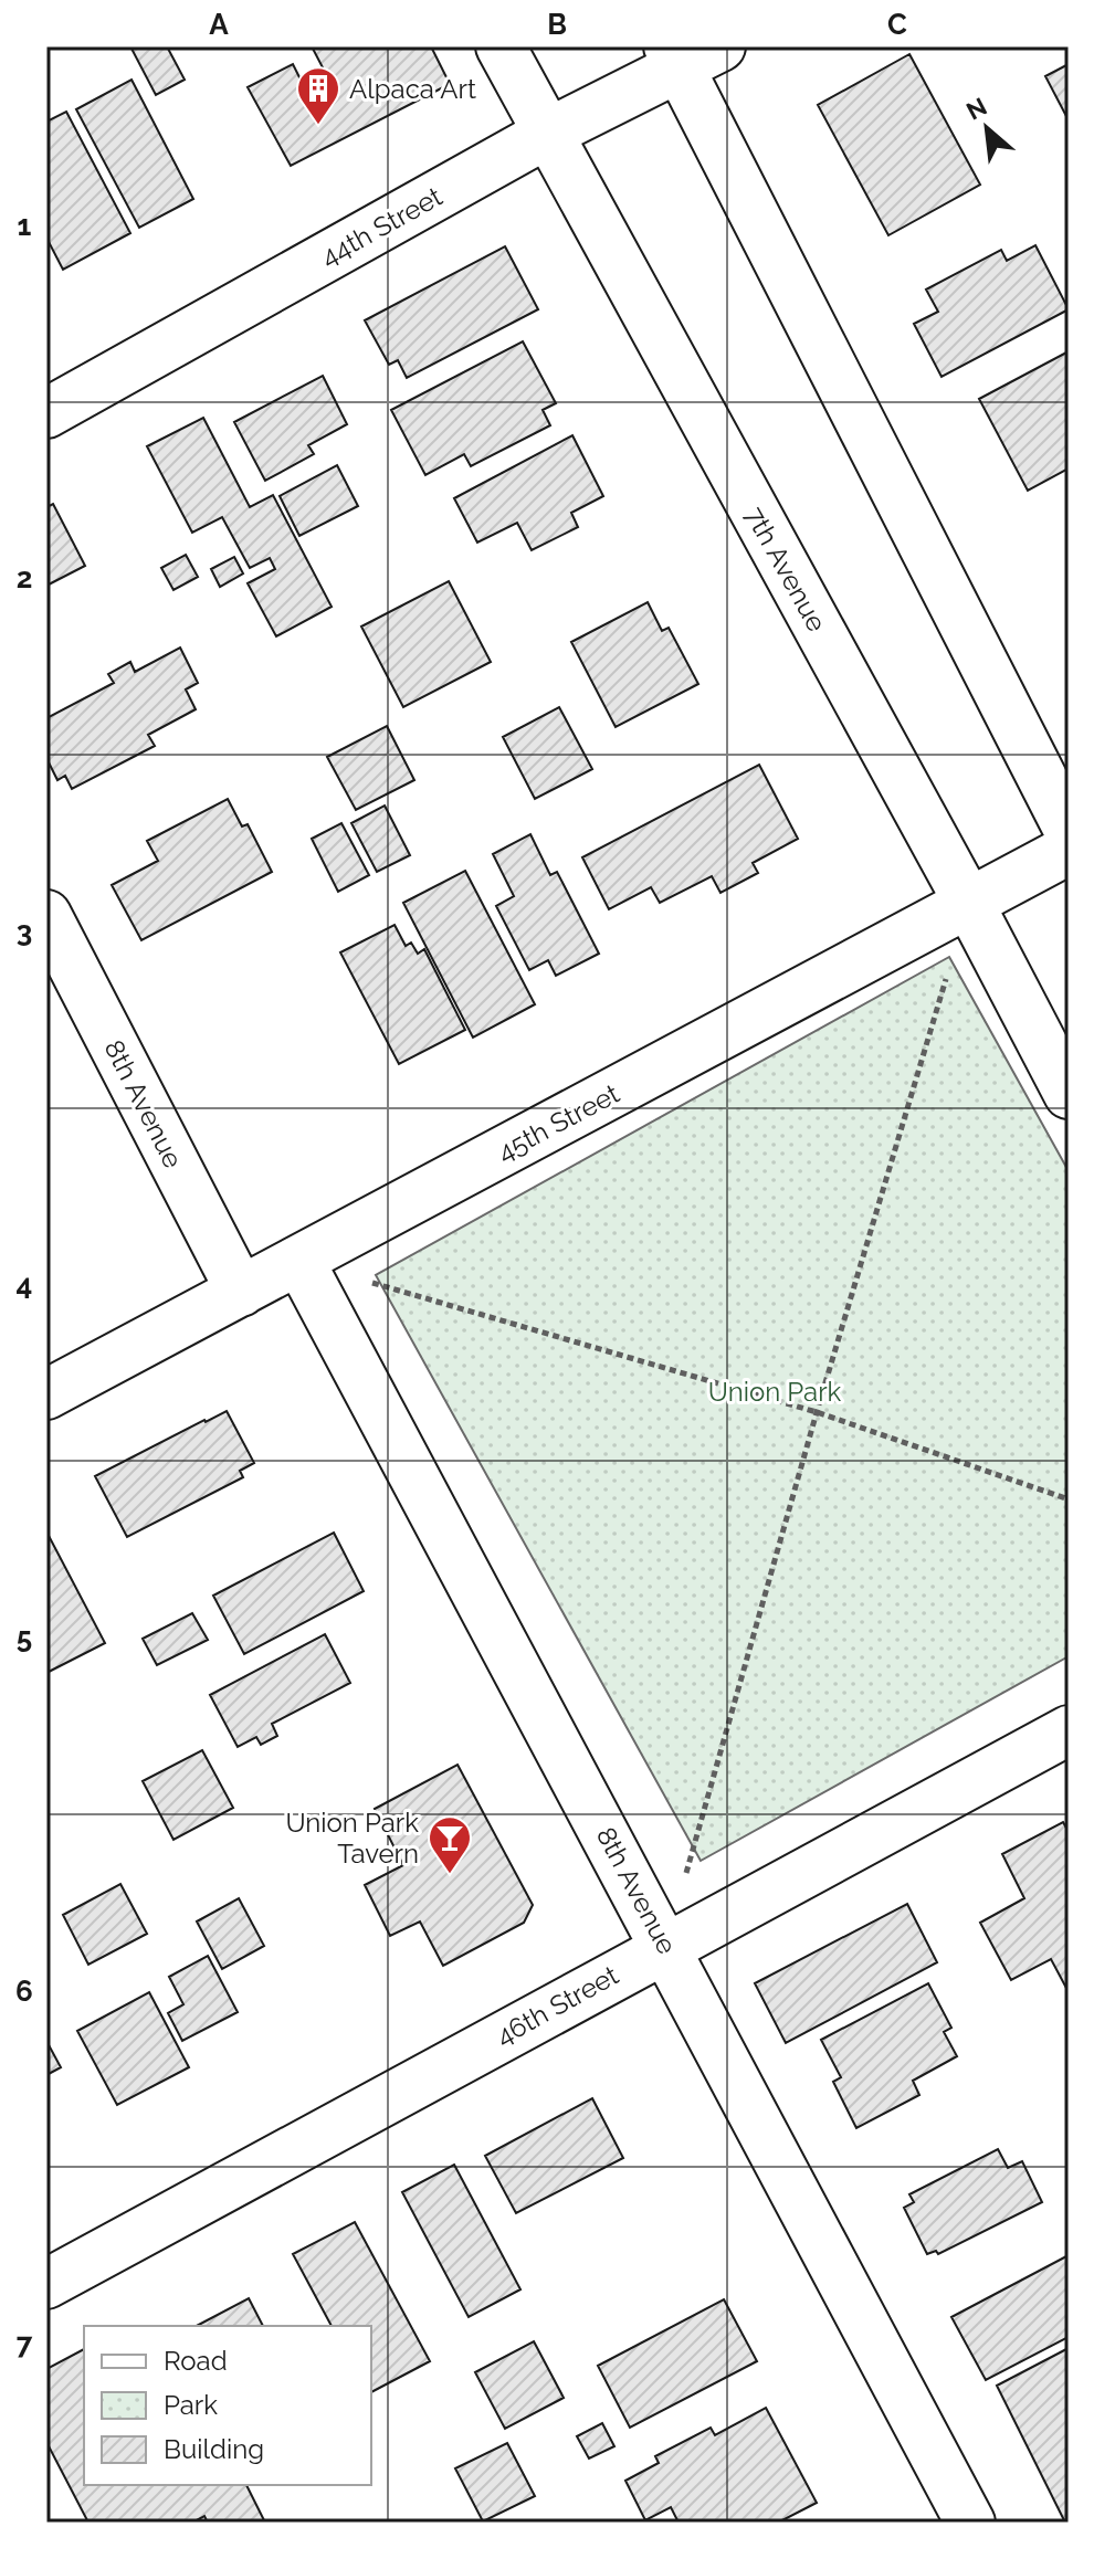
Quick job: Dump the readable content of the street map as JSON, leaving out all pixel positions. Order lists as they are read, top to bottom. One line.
{"streets":{"street":["44th Street","7th Avenue","8th Avenue","45th Street","46th Street"]},"crossings":[["44th Street","7th Avenue"],["7th Avenue","45th Street"],["8th Avenue","45th Street"],["8th Avenue","46th Street"]],"parks":["Union Park"],"places":{"building":["Alpaca Art"],"bar":["Union Park Tavern"]},"legend":["Road","Park","Building"],"north":"top left","grid":{"columns":["A","B","C"],"rows":["1","2","3","4","5","6","7"]}}
